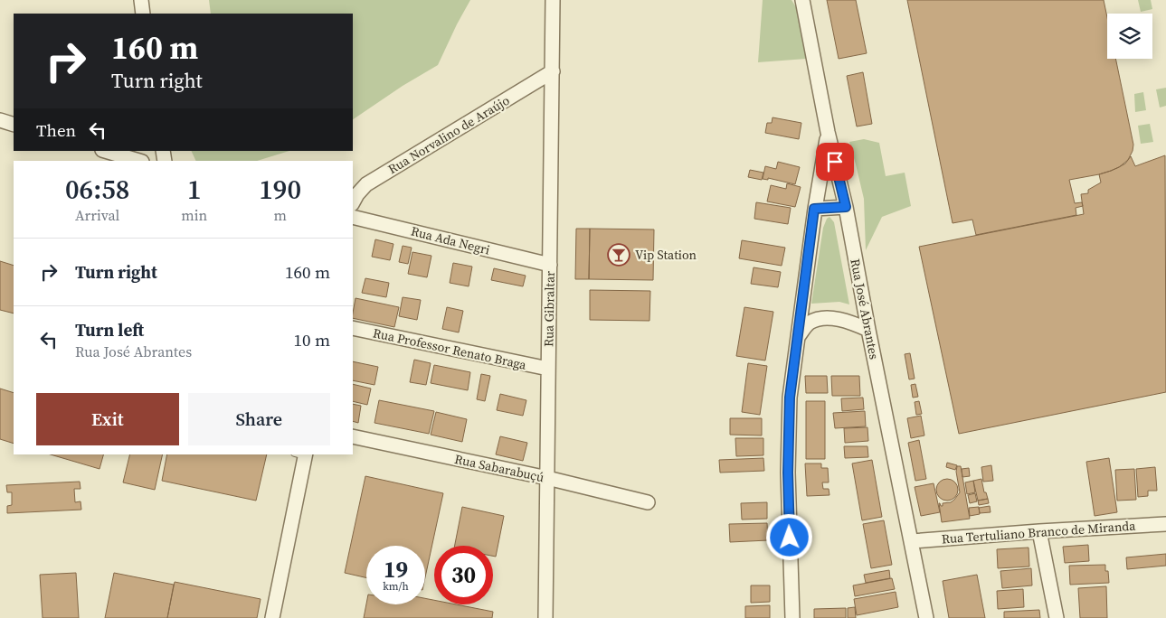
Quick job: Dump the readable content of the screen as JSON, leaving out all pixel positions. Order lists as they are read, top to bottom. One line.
{"streets":{"street":["Rua Norvalino de Araújo","Rua Ada Negri","Rua Gibraltar","Rua José Abrantes","Rua Professor Renato Braga","Rua Sabarabuçú","Rua Tertuliano Branco de Miranda"]},"crossings":[["Rua Norvalino de Araújo","Rua Gibraltar"],["Rua Ada Negri","Rua Gibraltar"],["Rua Gibraltar","Rua Professor Renato Braga"],["Rua Gibraltar","Rua Sabarabuçú"],["Rua José Abrantes","Rua Tertuliano Branco de Miranda"]],"places":{"bar":["Vip Station"]},"page":{"turn":["160 m","Turn right"],"then":"Then","eta":["06:58","Arrival","1","min","190","m"],"list":[{"name":"Turn right","value":"160 m"},{"name":"Turn left","note":"Rua José Abrantes","value":"10 m"}],"buttons":["Exit","Share"],"speed":"19 km/h","limit":"30"}}
